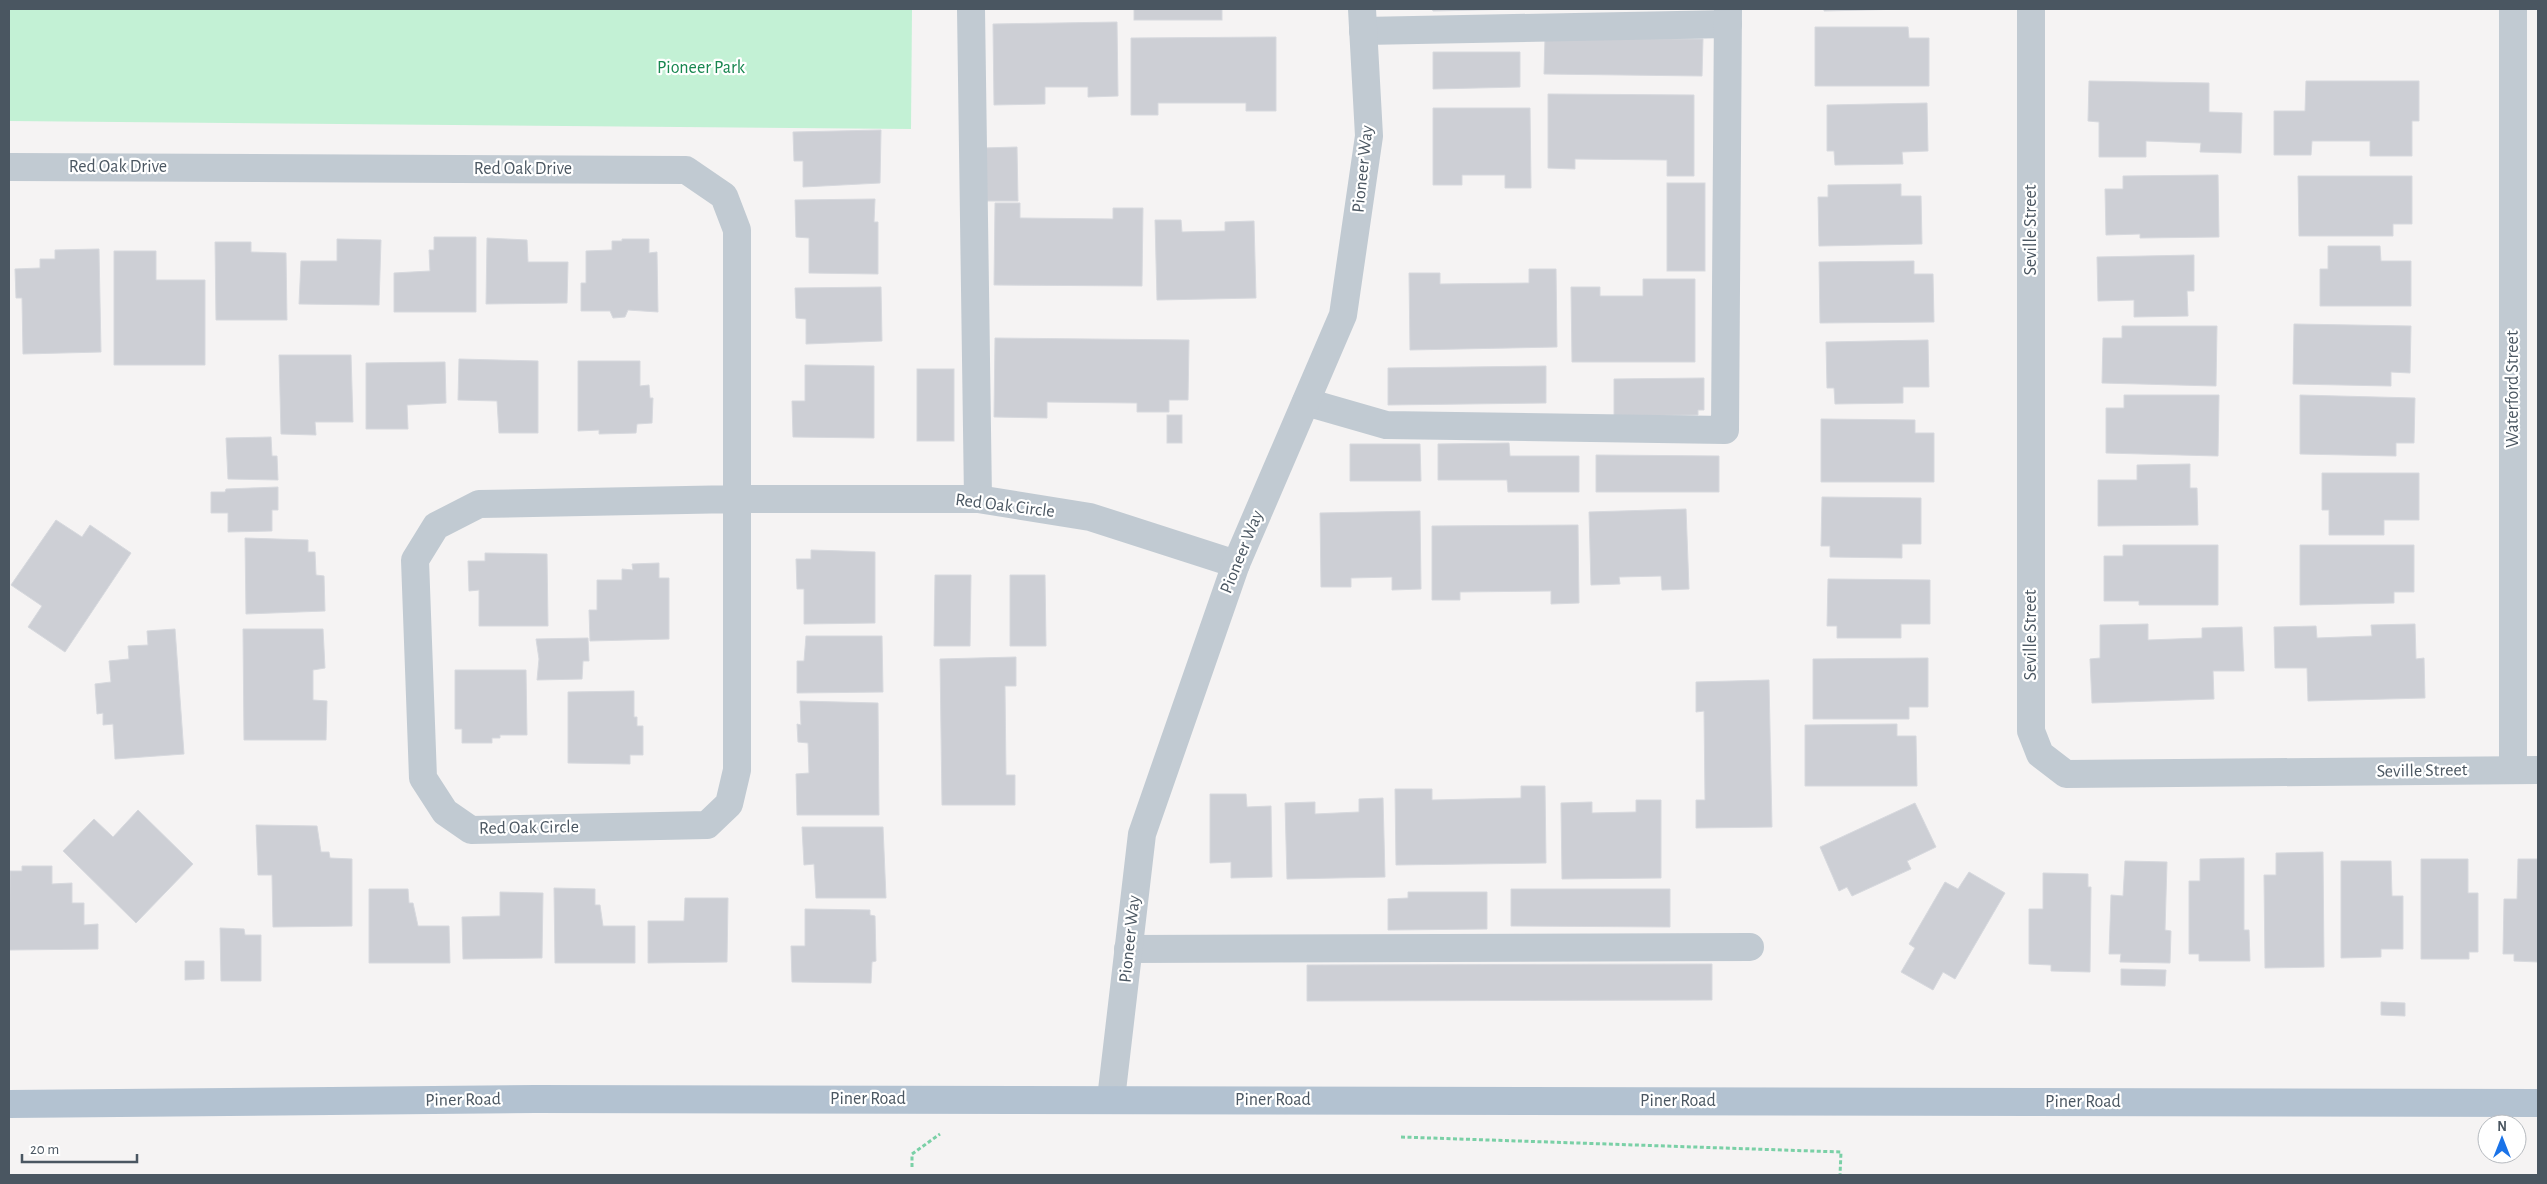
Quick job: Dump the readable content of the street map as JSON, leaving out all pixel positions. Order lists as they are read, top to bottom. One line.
{"streets":{"main road":["Piner Road"],"street":["Red Oak Drive","Pioneer Way","Seville Street","Waterford Street","Red Oak Circle"]},"crossings":[["Red Oak Drive","Red Oak Circle"],["Pioneer Way","Red Oak Circle"],["Pioneer Way","Piner Road"],["Seville Street","Waterford Street"]],"parks":["Pioneer Park"],"scale_bar":"20 m","north":"top"}
